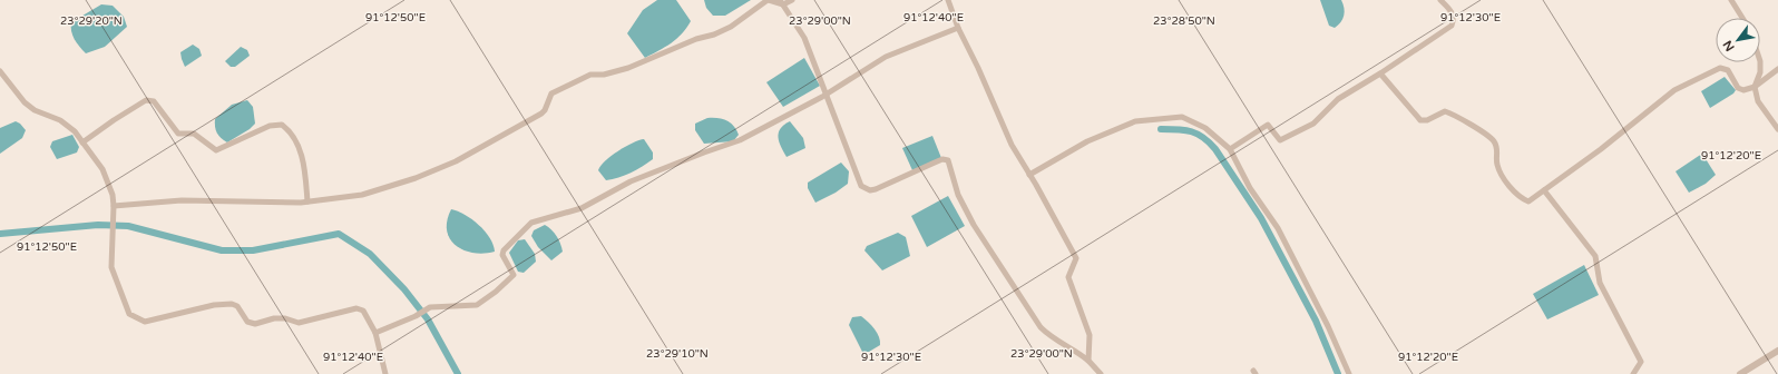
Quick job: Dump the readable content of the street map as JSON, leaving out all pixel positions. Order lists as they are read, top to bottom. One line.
{"north":"bottom left","coordinates":["91°12'50\"E","91°12'40\"E","91°12'30\"E","23°29'20\"N","23°29'00\"N","23°28'50\"N","91°12'20\"E","23°29'10\"N"]}
